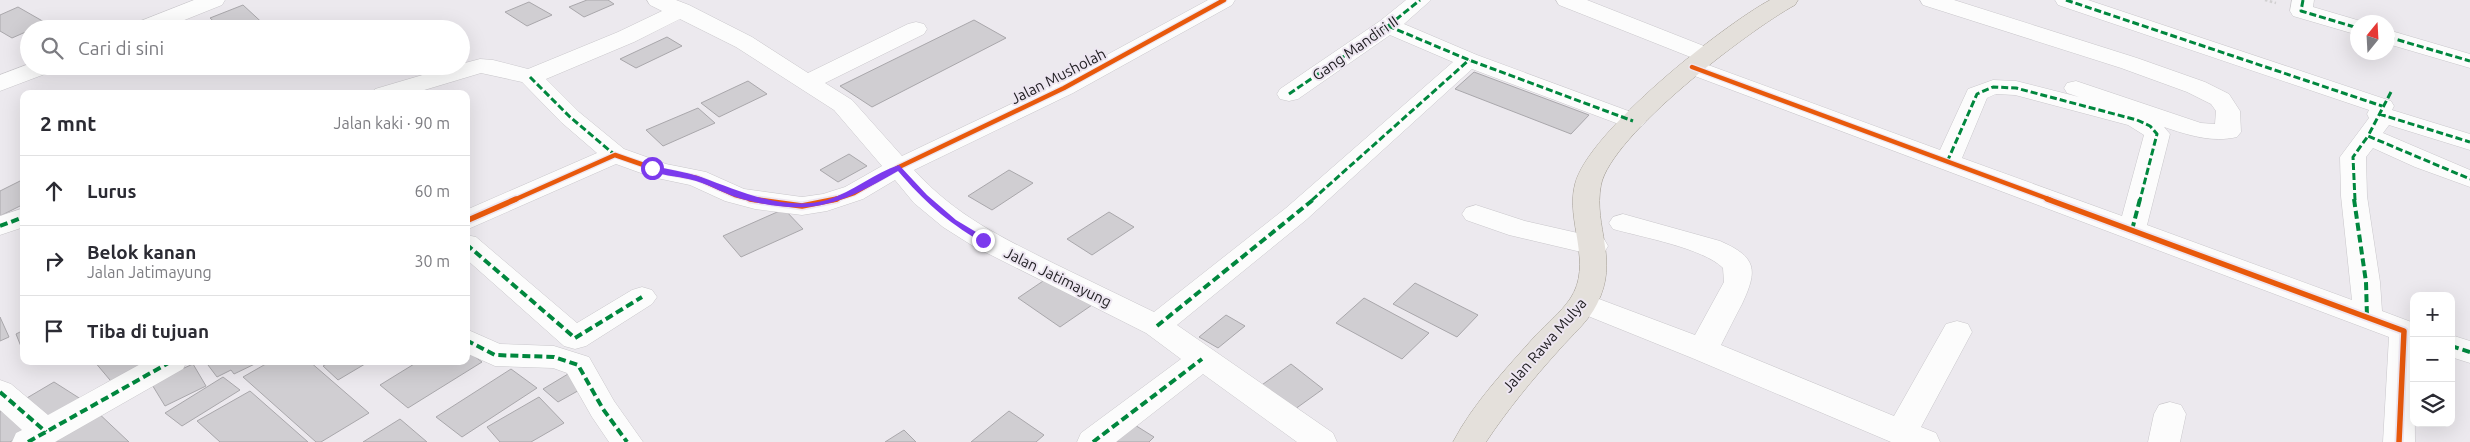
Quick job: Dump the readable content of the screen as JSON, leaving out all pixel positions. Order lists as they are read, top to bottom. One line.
{"streets":{"main road":["Jalan Rawa Mulya"],"street":["Gang Mandiri II","Jalan Musholah","Jalan Jatimayung"]},"crossings":[["Jalan Musholah","Jalan Jatimayung"]],"north":"top","page":{"search":"Cari di sini","heading":["2 mnt","Jalan kaki · 90 m"],"list":[["Lurus","60 m"],["Belok kanan","Jalan Jatimayung","30 m"],"Tiba di tujuan"],"map_buttons":["+","−"]}}
